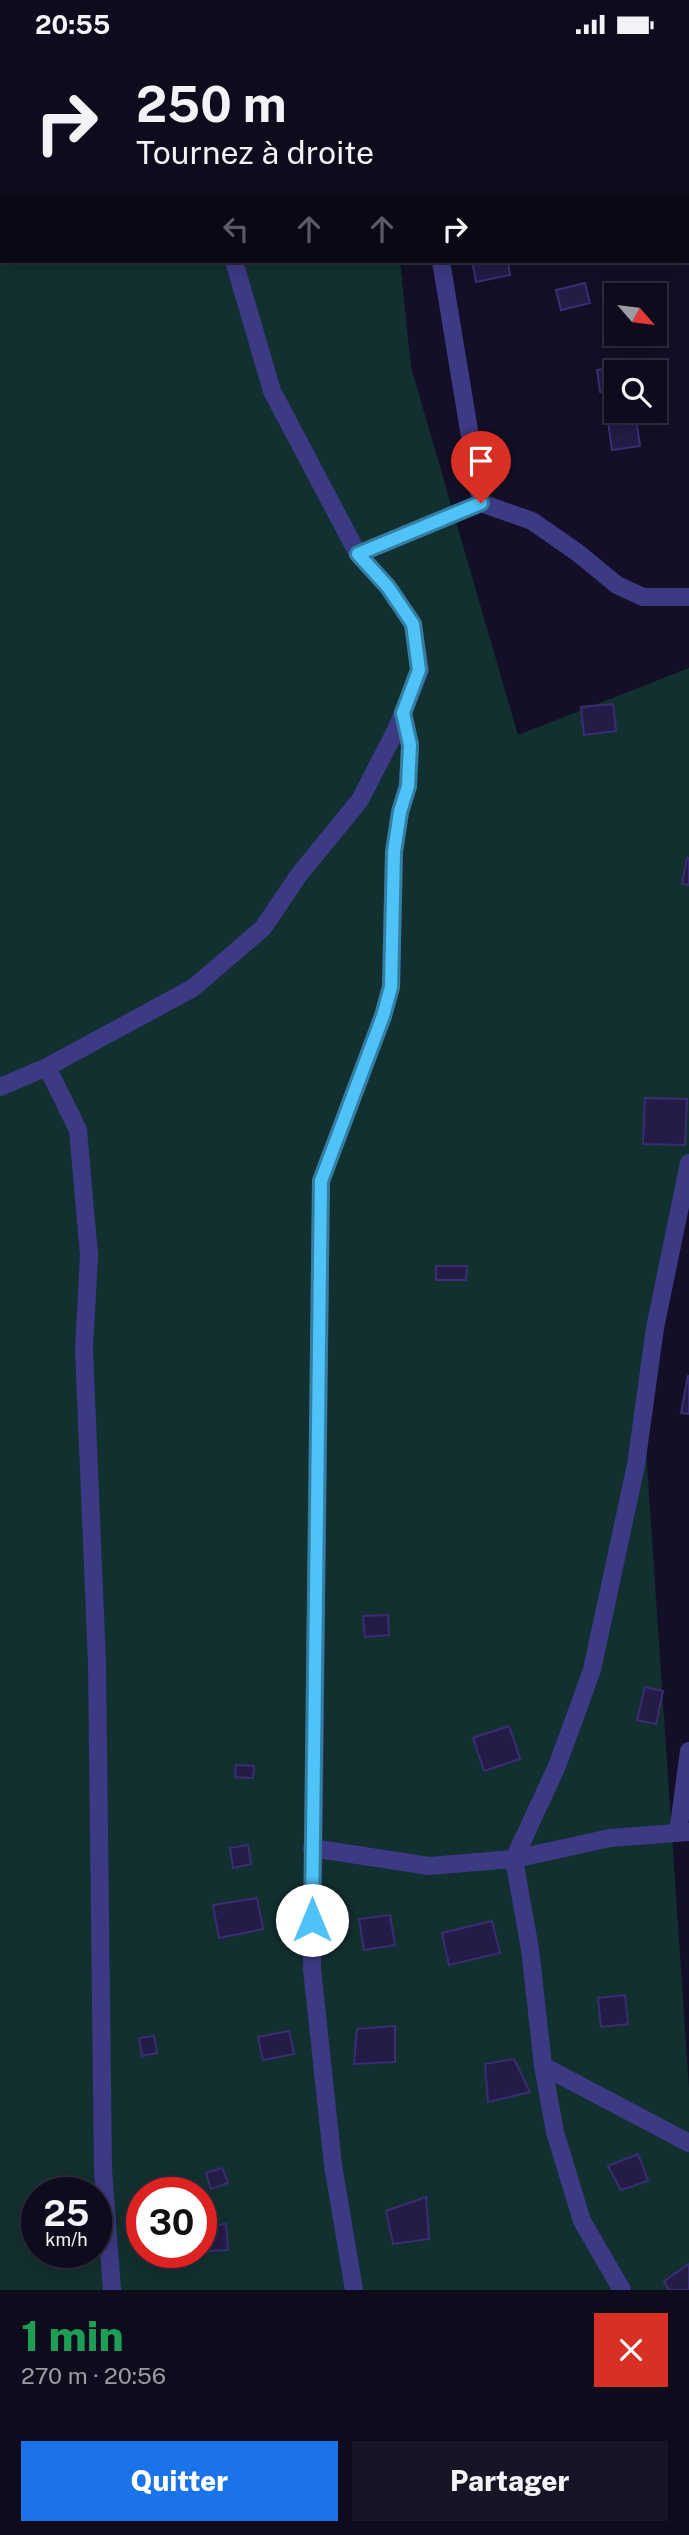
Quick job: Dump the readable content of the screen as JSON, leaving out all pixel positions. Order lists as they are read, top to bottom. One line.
{"north":"bottom right","page":{"status":"20:55","turn":["250 m","Tournez à droite"],"speed":"25 km/h","limit":"30","heading":["1 min","270 m · 20:56"],"buttons":["Quitter","Partager"]}}
